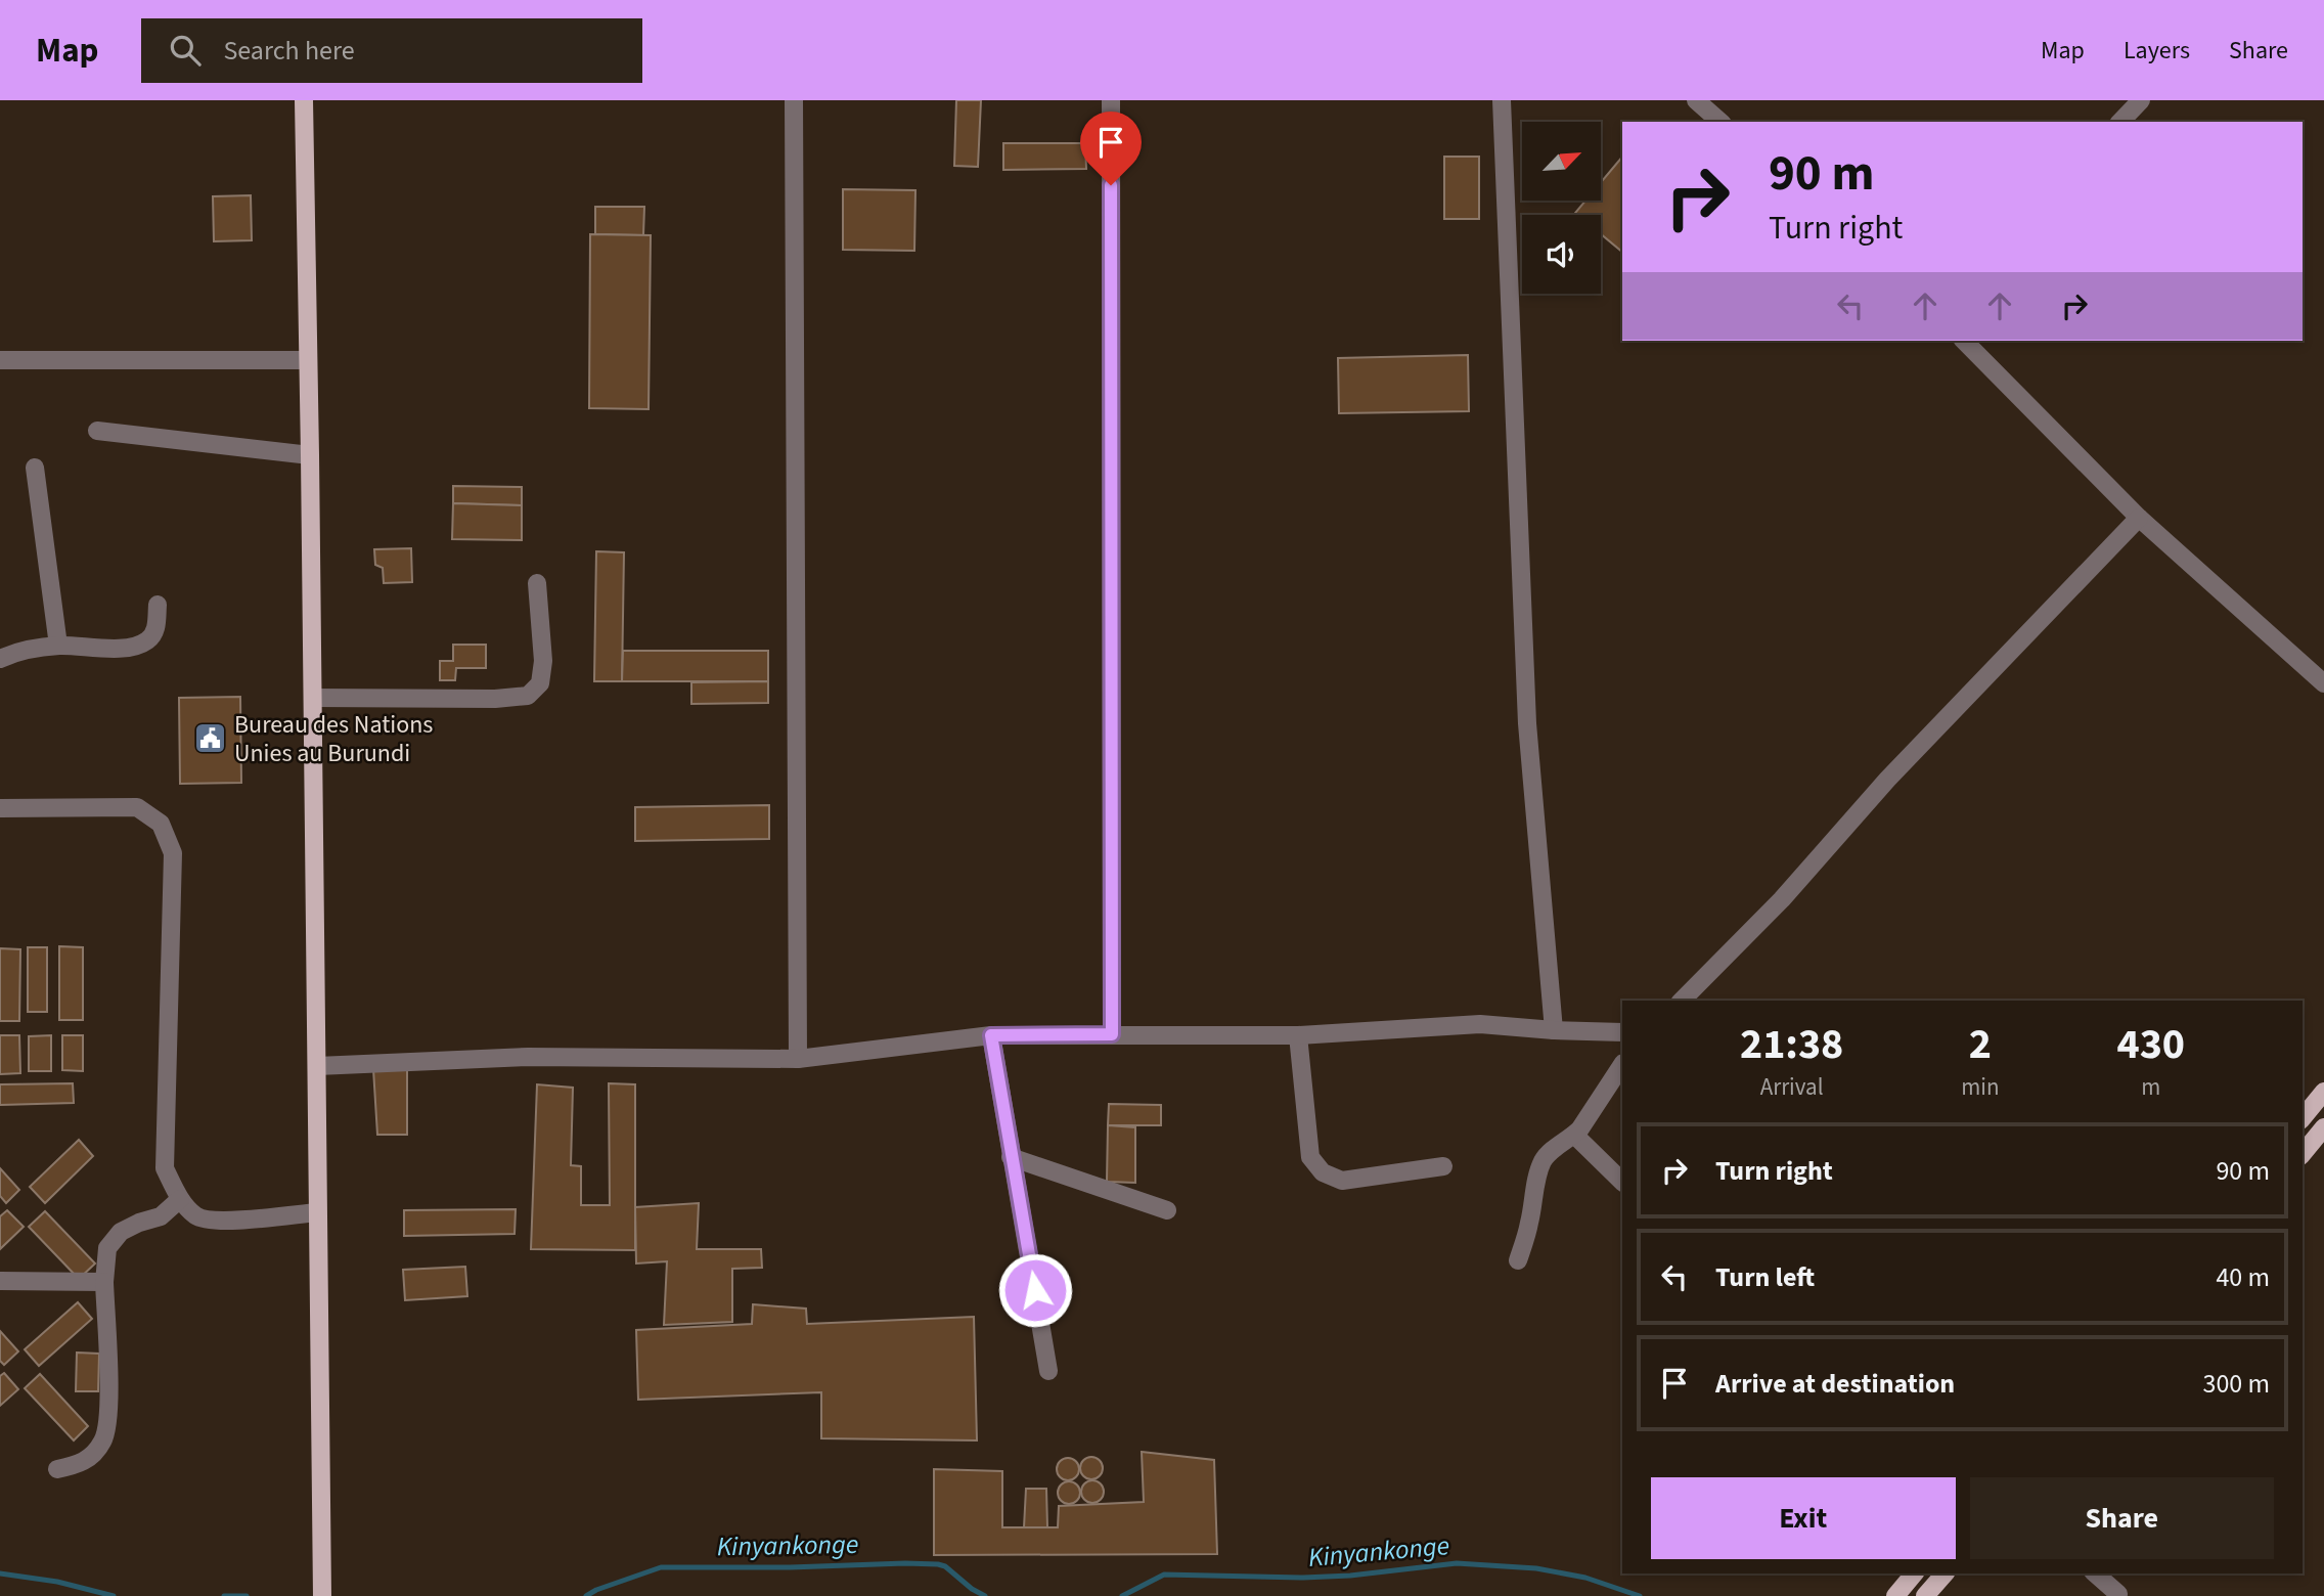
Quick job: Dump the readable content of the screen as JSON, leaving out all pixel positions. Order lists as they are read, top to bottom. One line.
{"water":["Kinyankonge"],"places":{"public building":["Bureau des Nations Unies au Burundi"]},"north":"top right","page":{"header":"Map","search":"Search here","nav":["Map","Layers","Share"],"turn":["90 m","Turn right"],"eta":["21:38","Arrival","2","min","430","m"],"list":[{"name":"Turn right","value":"90 m"},{"name":"Turn left","value":"40 m"},{"name":"Arrive at destination","value":"300 m"}],"buttons":["Exit","Share"]}}
